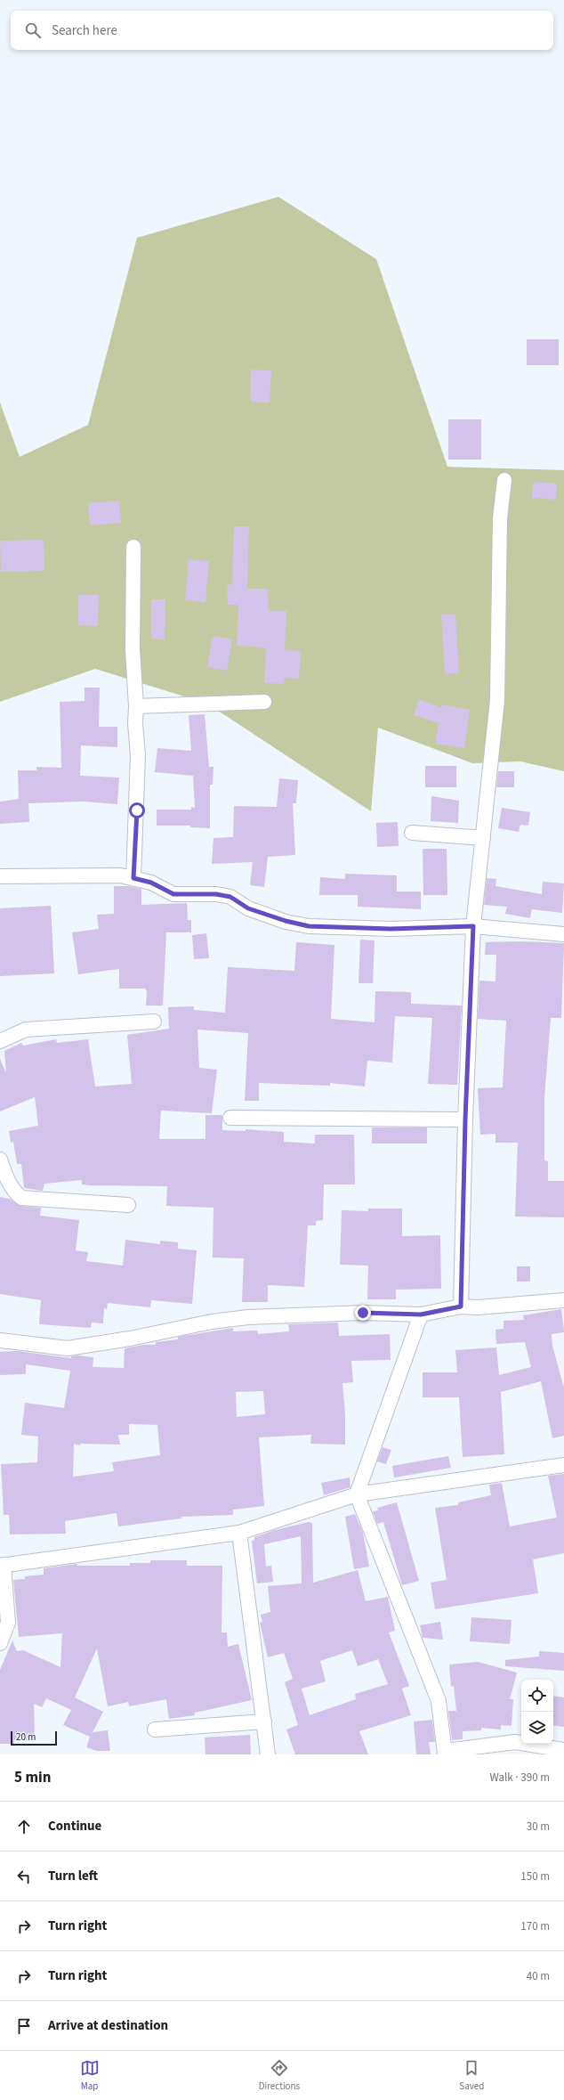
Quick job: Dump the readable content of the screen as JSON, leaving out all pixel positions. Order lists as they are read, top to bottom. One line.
{"scale_bar":"20 m","page":{"search":"Search here","scale":"20 m","heading":["5 min","Walk · 390 m"],"list":[["Continue","30 m"],["Turn left","150 m"],["Turn right","170 m"],["Turn right","40 m"],"Arrive at destination"],"nav":["Map","Directions","Saved"]}}
